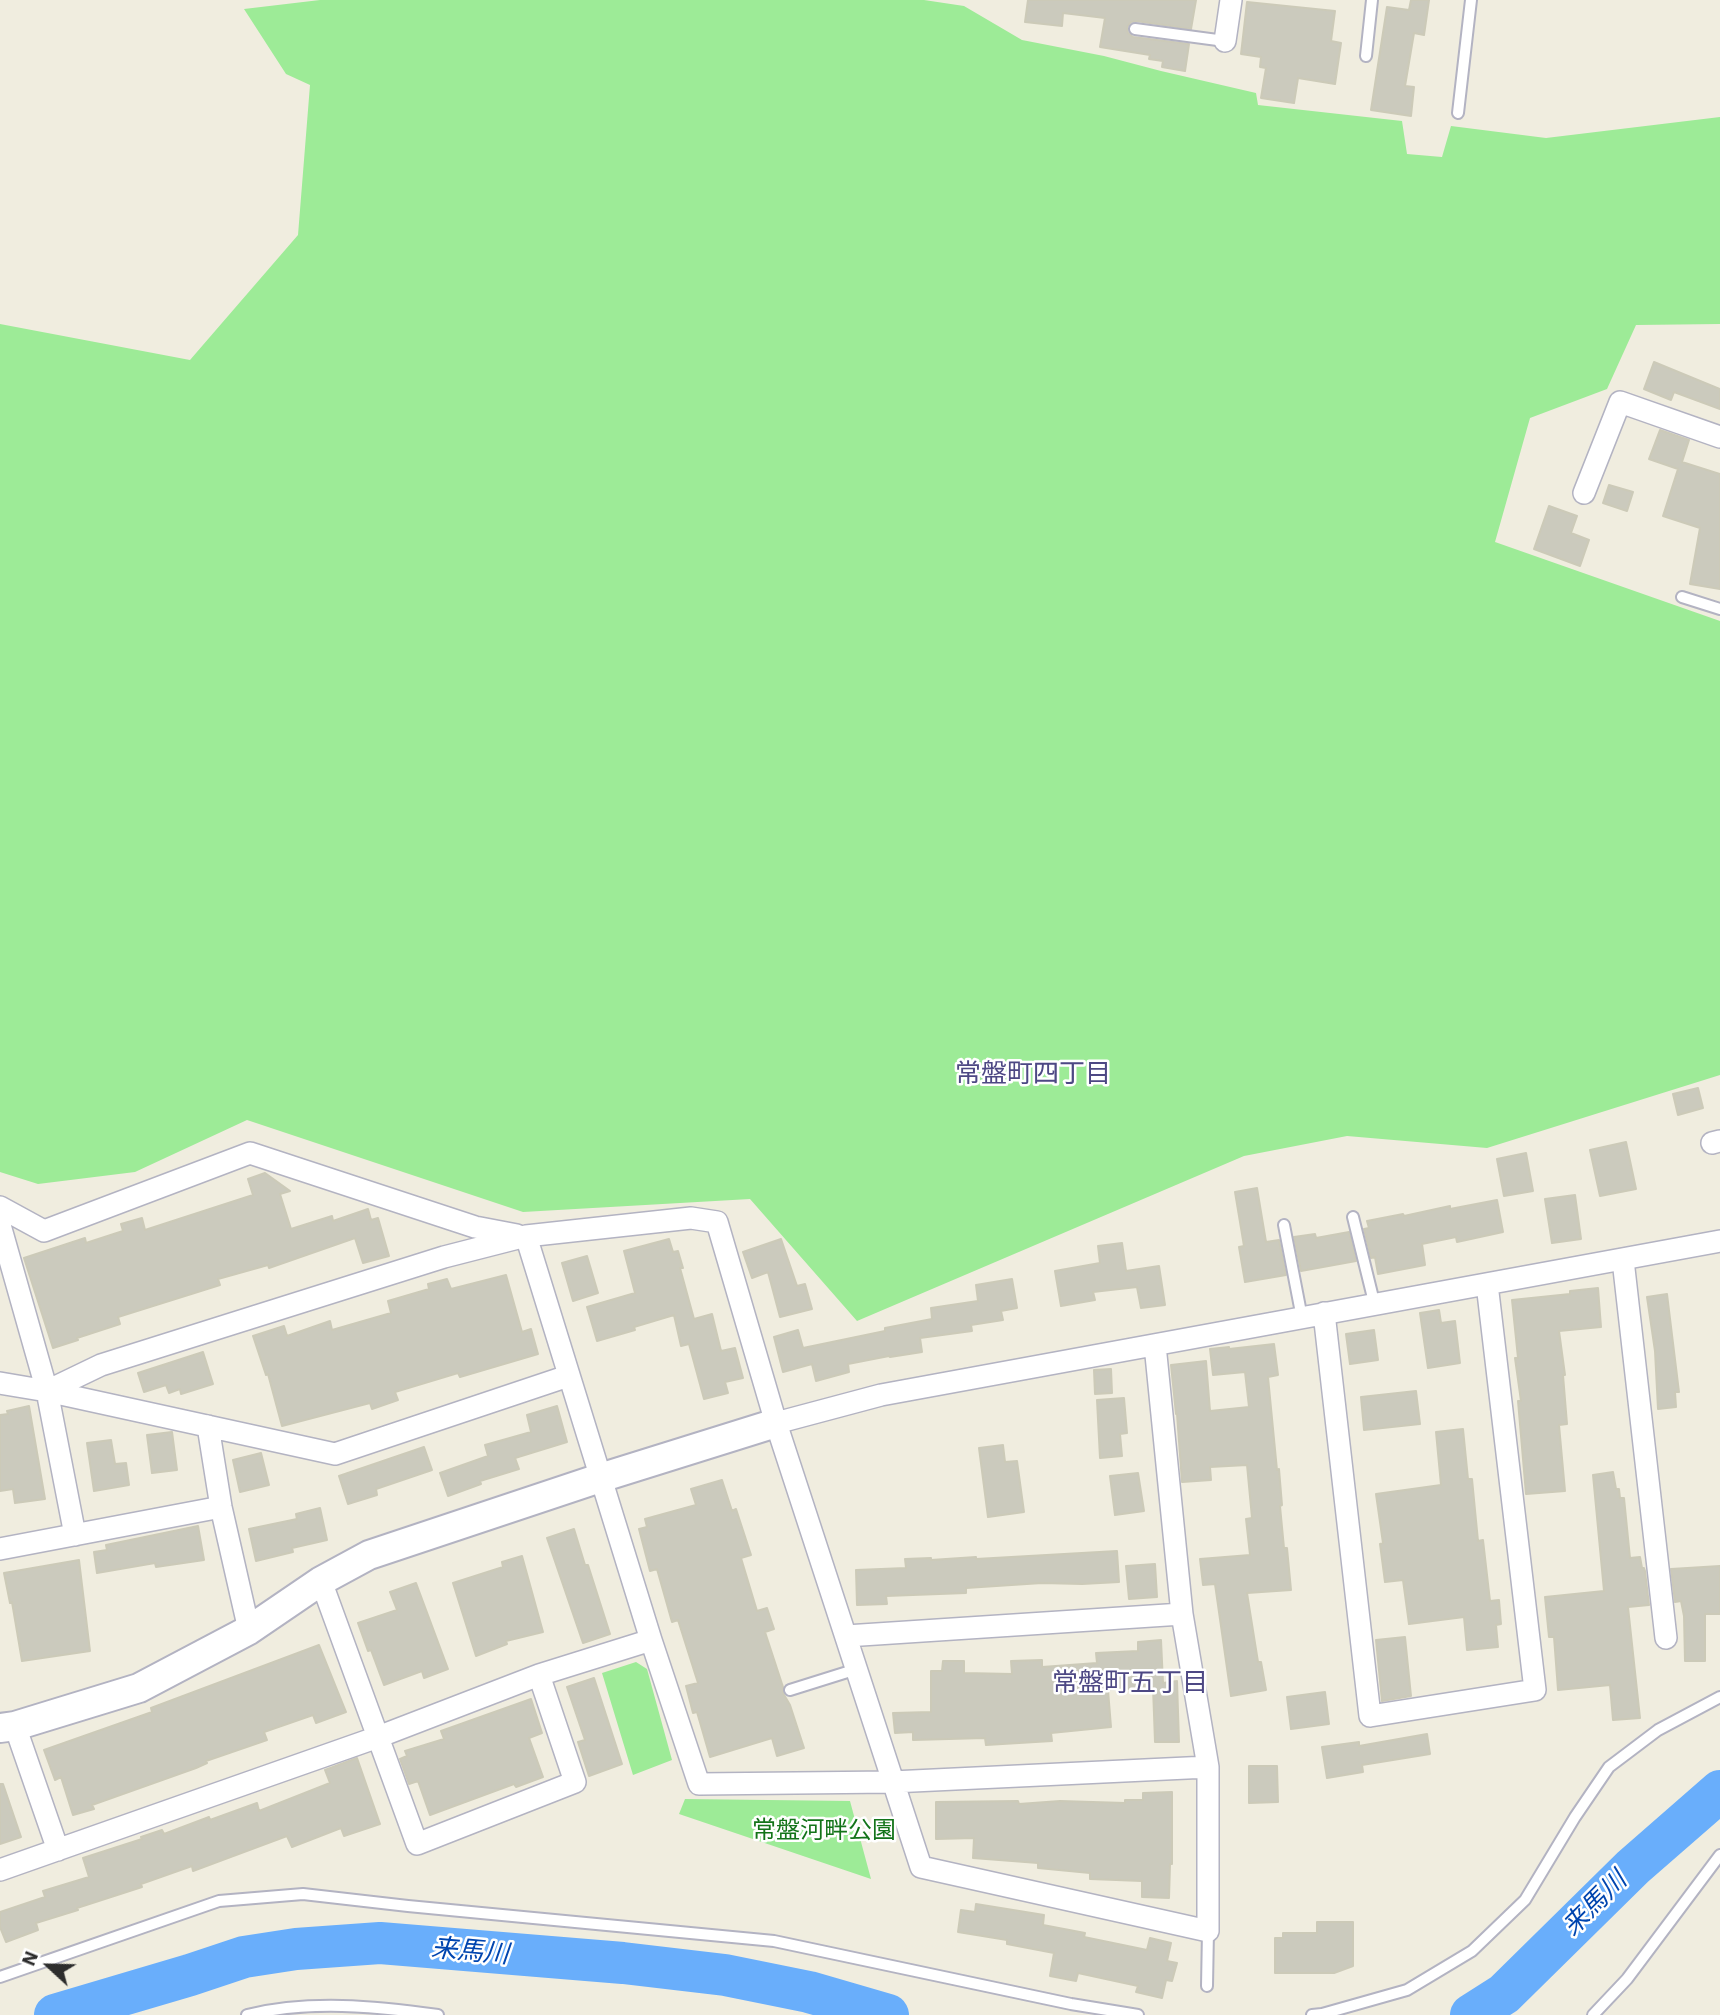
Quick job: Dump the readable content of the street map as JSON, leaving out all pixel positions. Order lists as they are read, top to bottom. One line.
{"districts":["常盤町四丁目","常盤町五丁目"],"water":["来馬川"],"parks":["常盤河畔公園"],"north":"left"}
